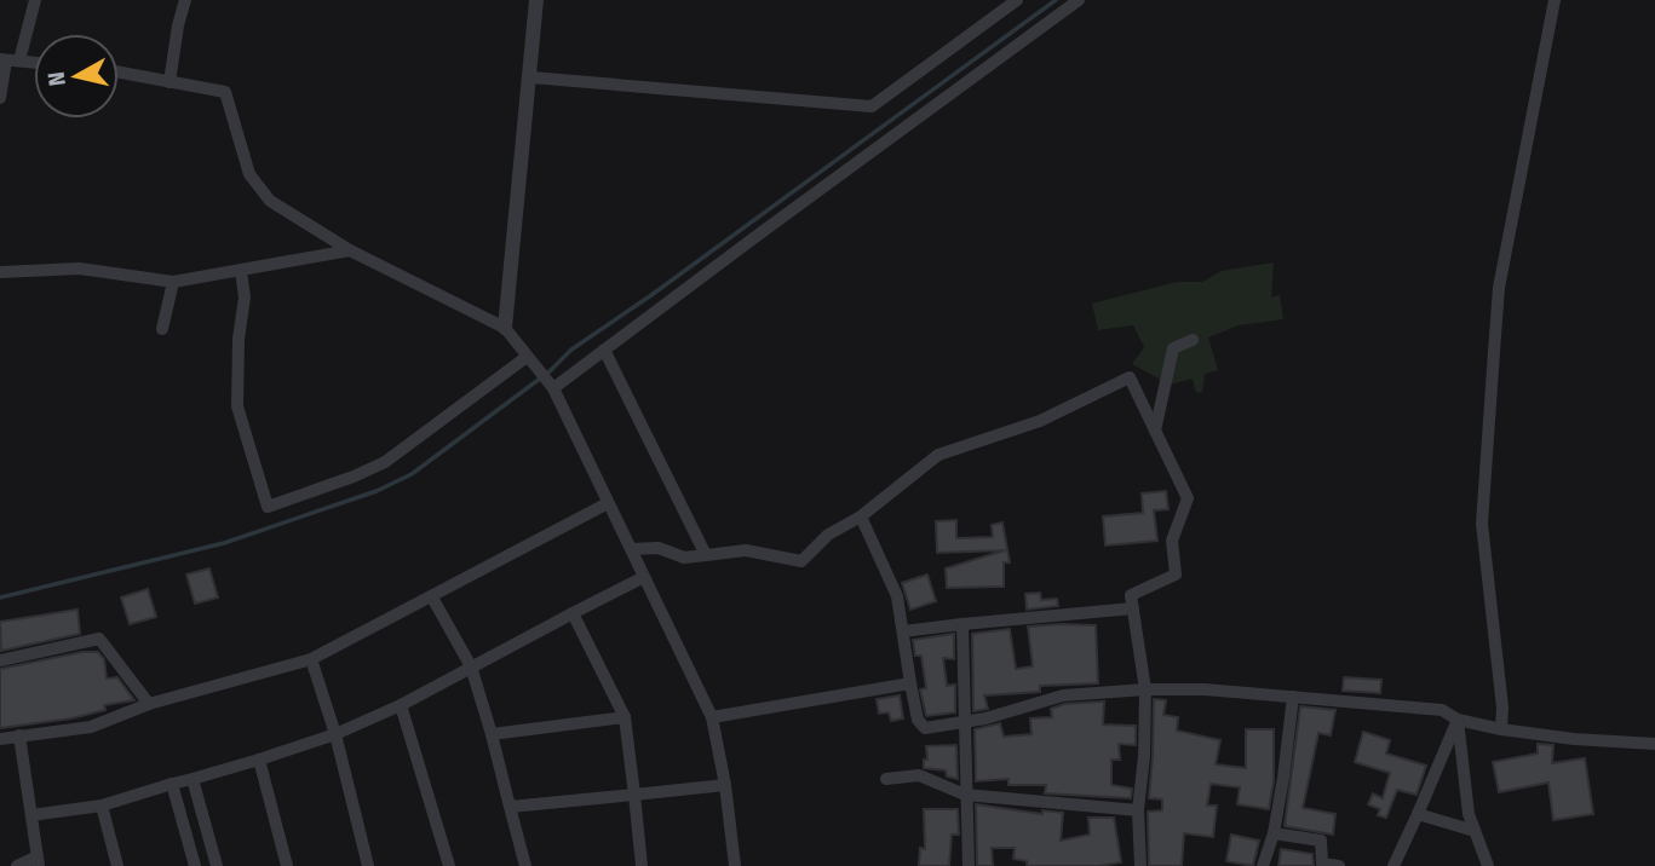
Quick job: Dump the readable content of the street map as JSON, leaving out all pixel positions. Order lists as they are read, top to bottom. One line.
{"north":"left"}
